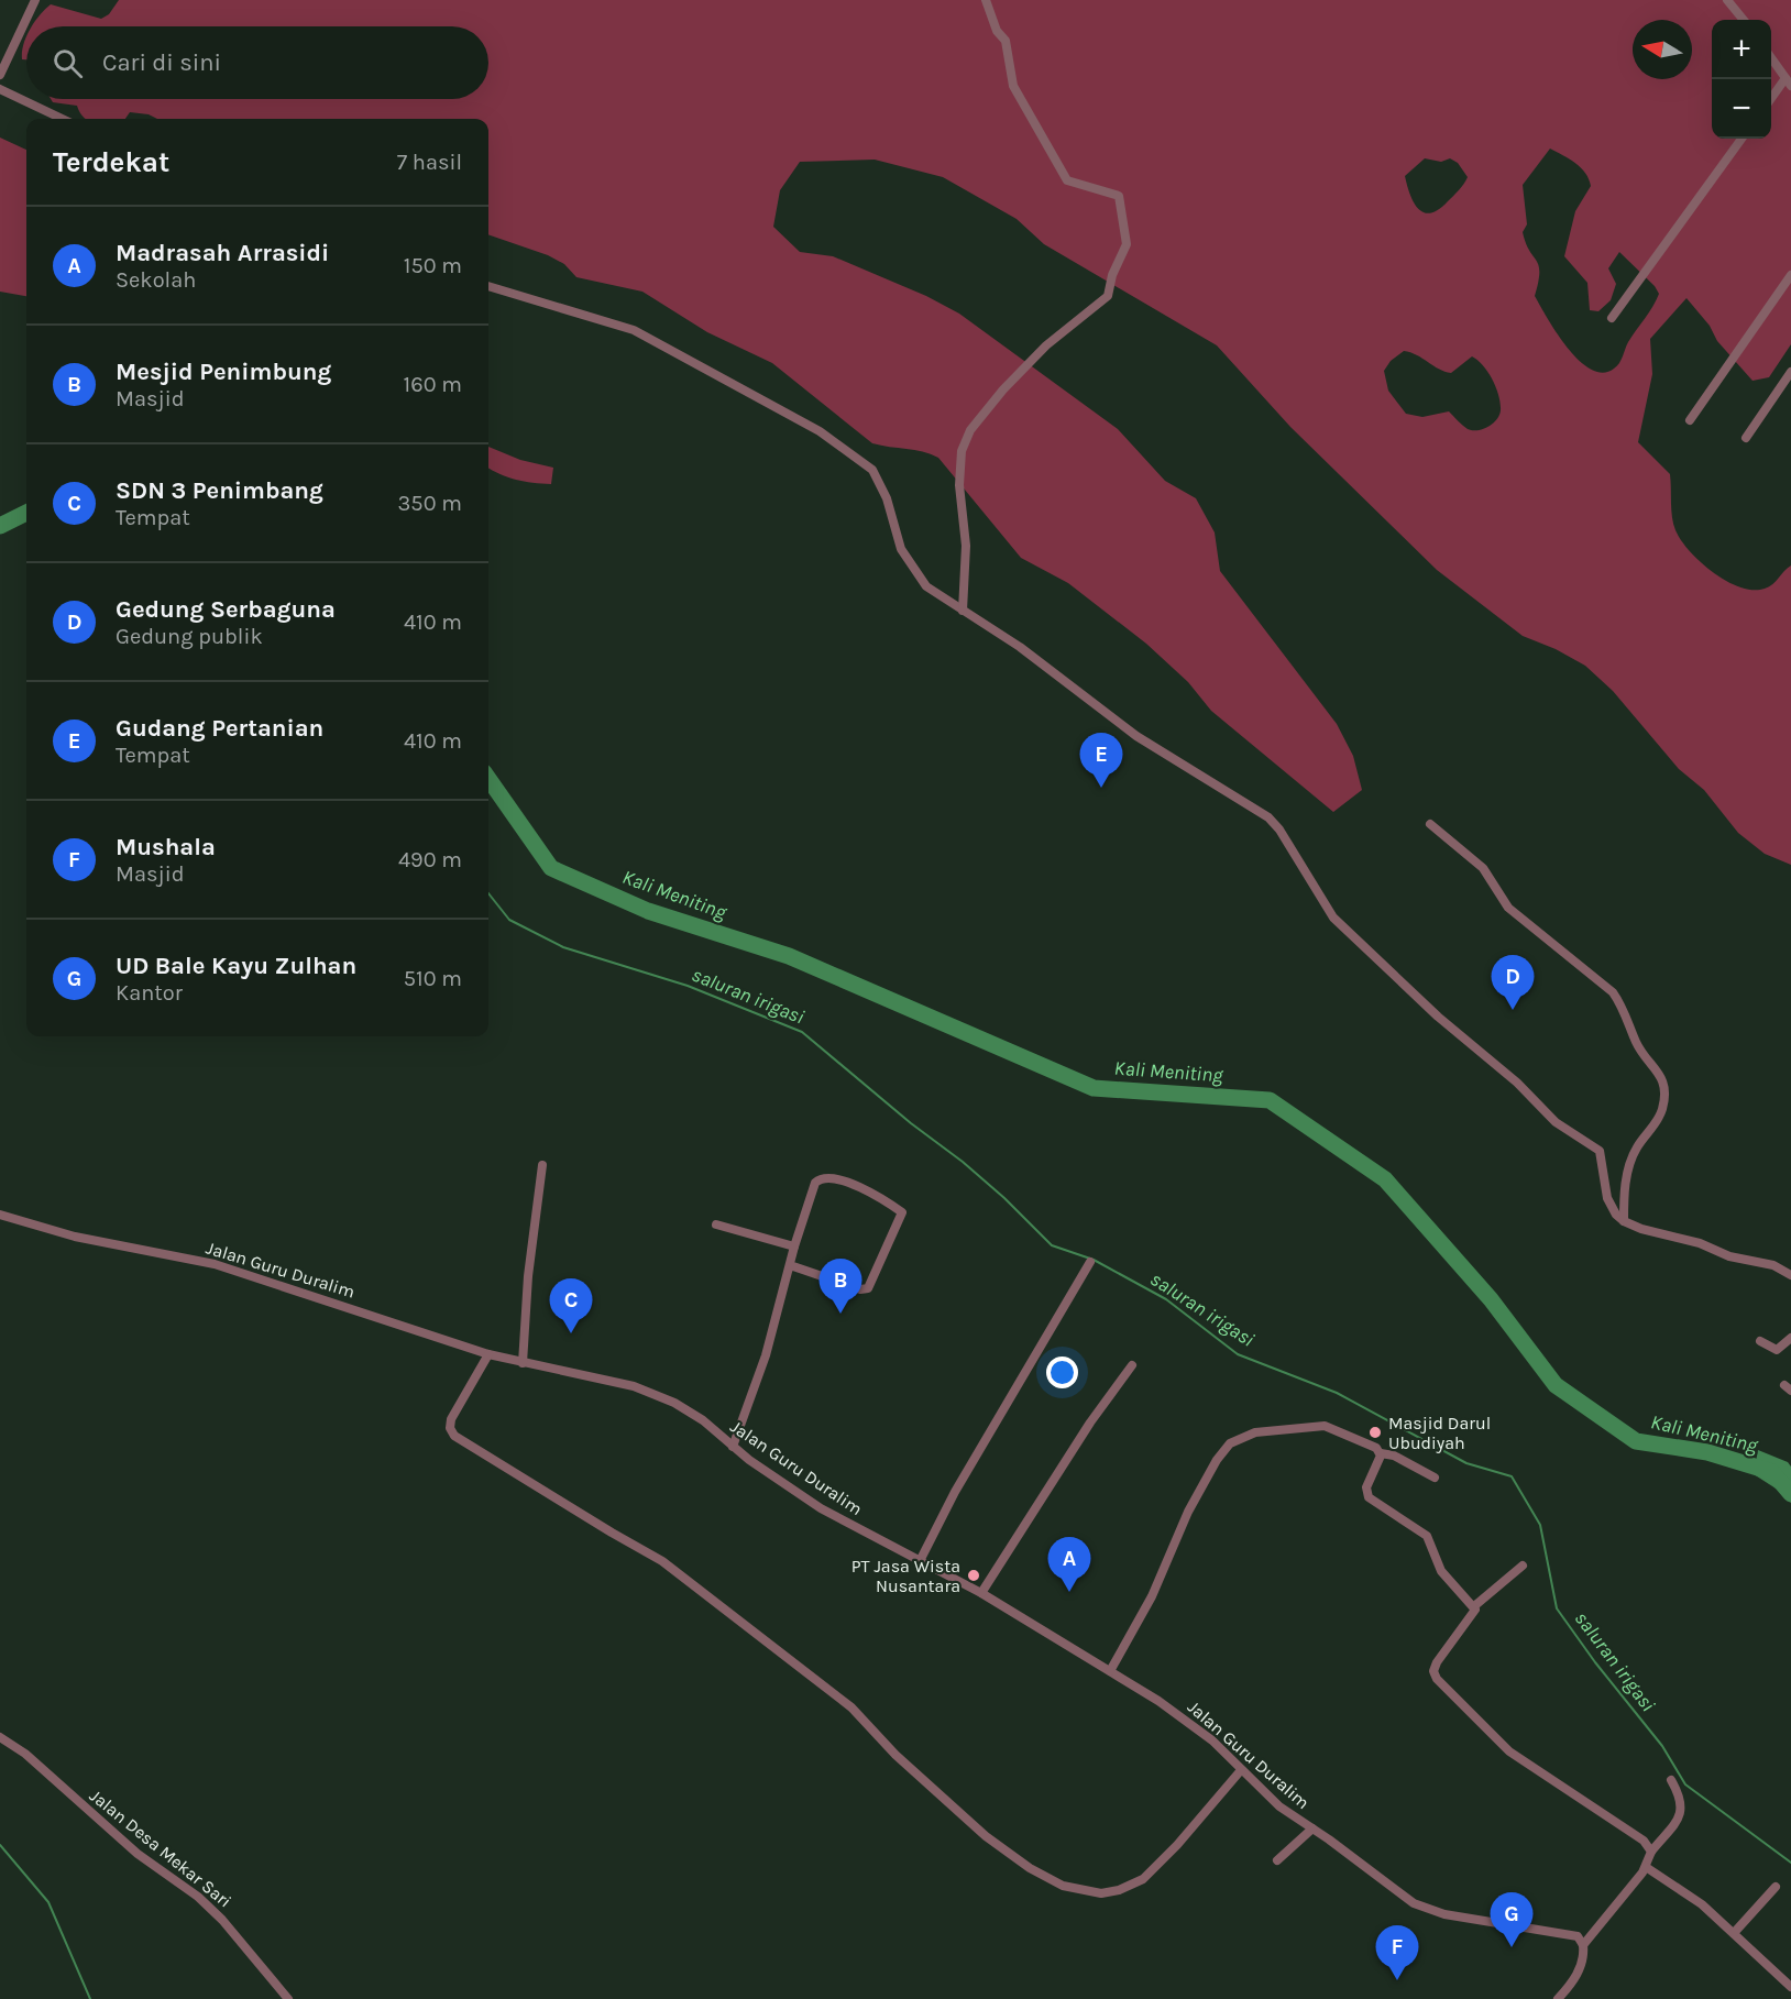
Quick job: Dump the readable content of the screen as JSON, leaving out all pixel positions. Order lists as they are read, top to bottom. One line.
{"streets":{"street":["Jalan Guru Duralim","Jalan Desa Mekar Sari"]},"water":["Kali Meniting","saluran irigasi"],"places":["Masjid Darul Ubudiyah","PT Jasa Wista Nusantara"],"north":"left","page":{"map_buttons":["+","−"],"search":"Cari di sini","heading":["Terdekat","7 hasil"],"list":[{"mark":"A","name":"Madrasah Arrasidi","note":"Sekolah","value":"150 m"},{"mark":"B","name":"Mesjid Penimbung","note":"Masjid","value":"160 m"},{"mark":"C","name":"SDN 3 Penimbang","note":"Tempat","value":"350 m"},{"mark":"D","name":"Gedung Serbaguna","note":"Gedung publik","value":"410 m"},{"mark":"E","name":"Gudang Pertanian","note":"Tempat","value":"410 m"},{"mark":"F","name":"Mushala","note":"Masjid","value":"490 m"},{"mark":"G","name":"UD Bale Kayu Zulhan","note":"Kantor","value":"510 m"}],"pins":["E","D","B","C","A","G","F"]}}
